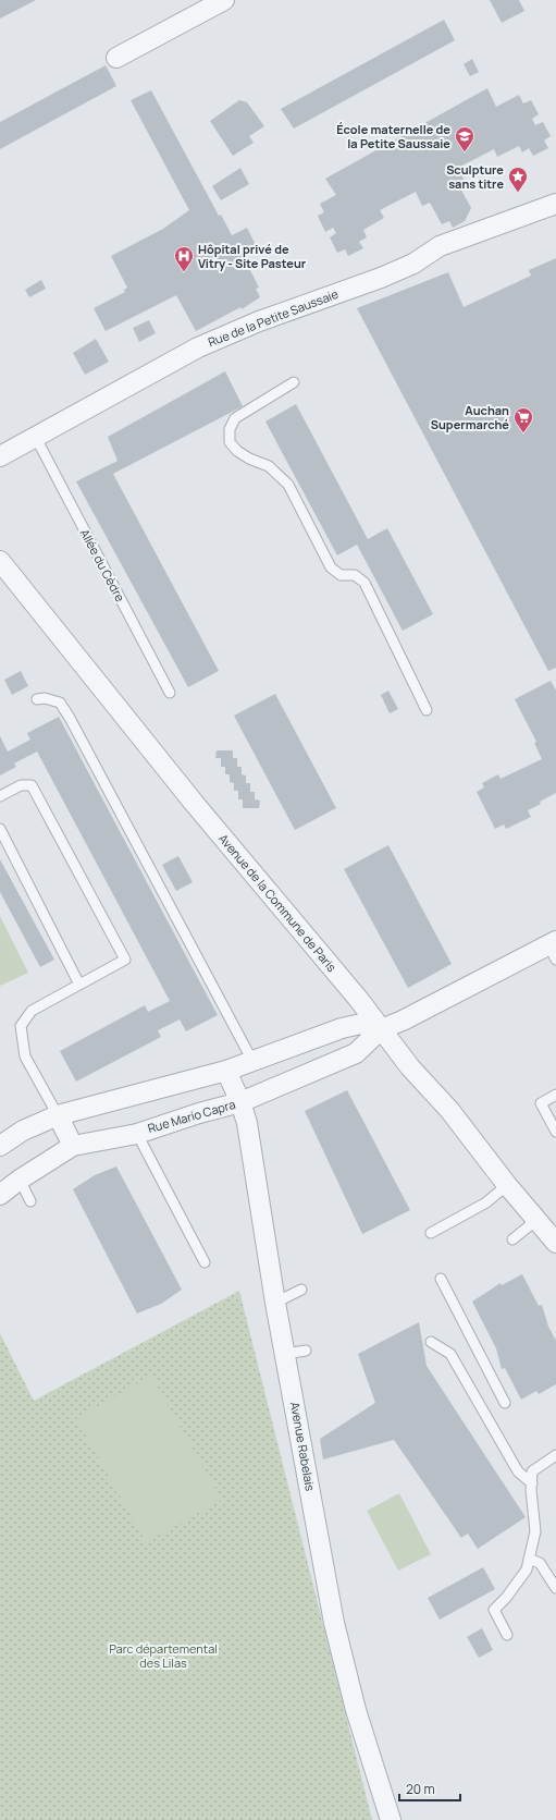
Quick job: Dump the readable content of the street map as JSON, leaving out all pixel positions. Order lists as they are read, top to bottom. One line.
{"streets":{"street":["Rue de la Petite Saussaie","Avenue de la Commune de Paris","Rue Mario Capra","Avenue Rabelais"],"lane":["Allée du Cèdre"]},"crossings":[["Rue de la Petite Saussaie","Allée du Cèdre"],["Avenue de la Commune de Paris","Rue Mario Capra"],["Rue Mario Capra","Avenue Rabelais"]],"parks":["Parc départemental des Lilas"],"places":{"school or university":["École maternelle de la Petite Saussaie"],"place":["Sculpture sans titre"],"hospital":["Hôpital privé de Vitry - Site Pasteur"],"supermarket":["Auchan Supermarché"]},"scale_bar":"20 m"}
